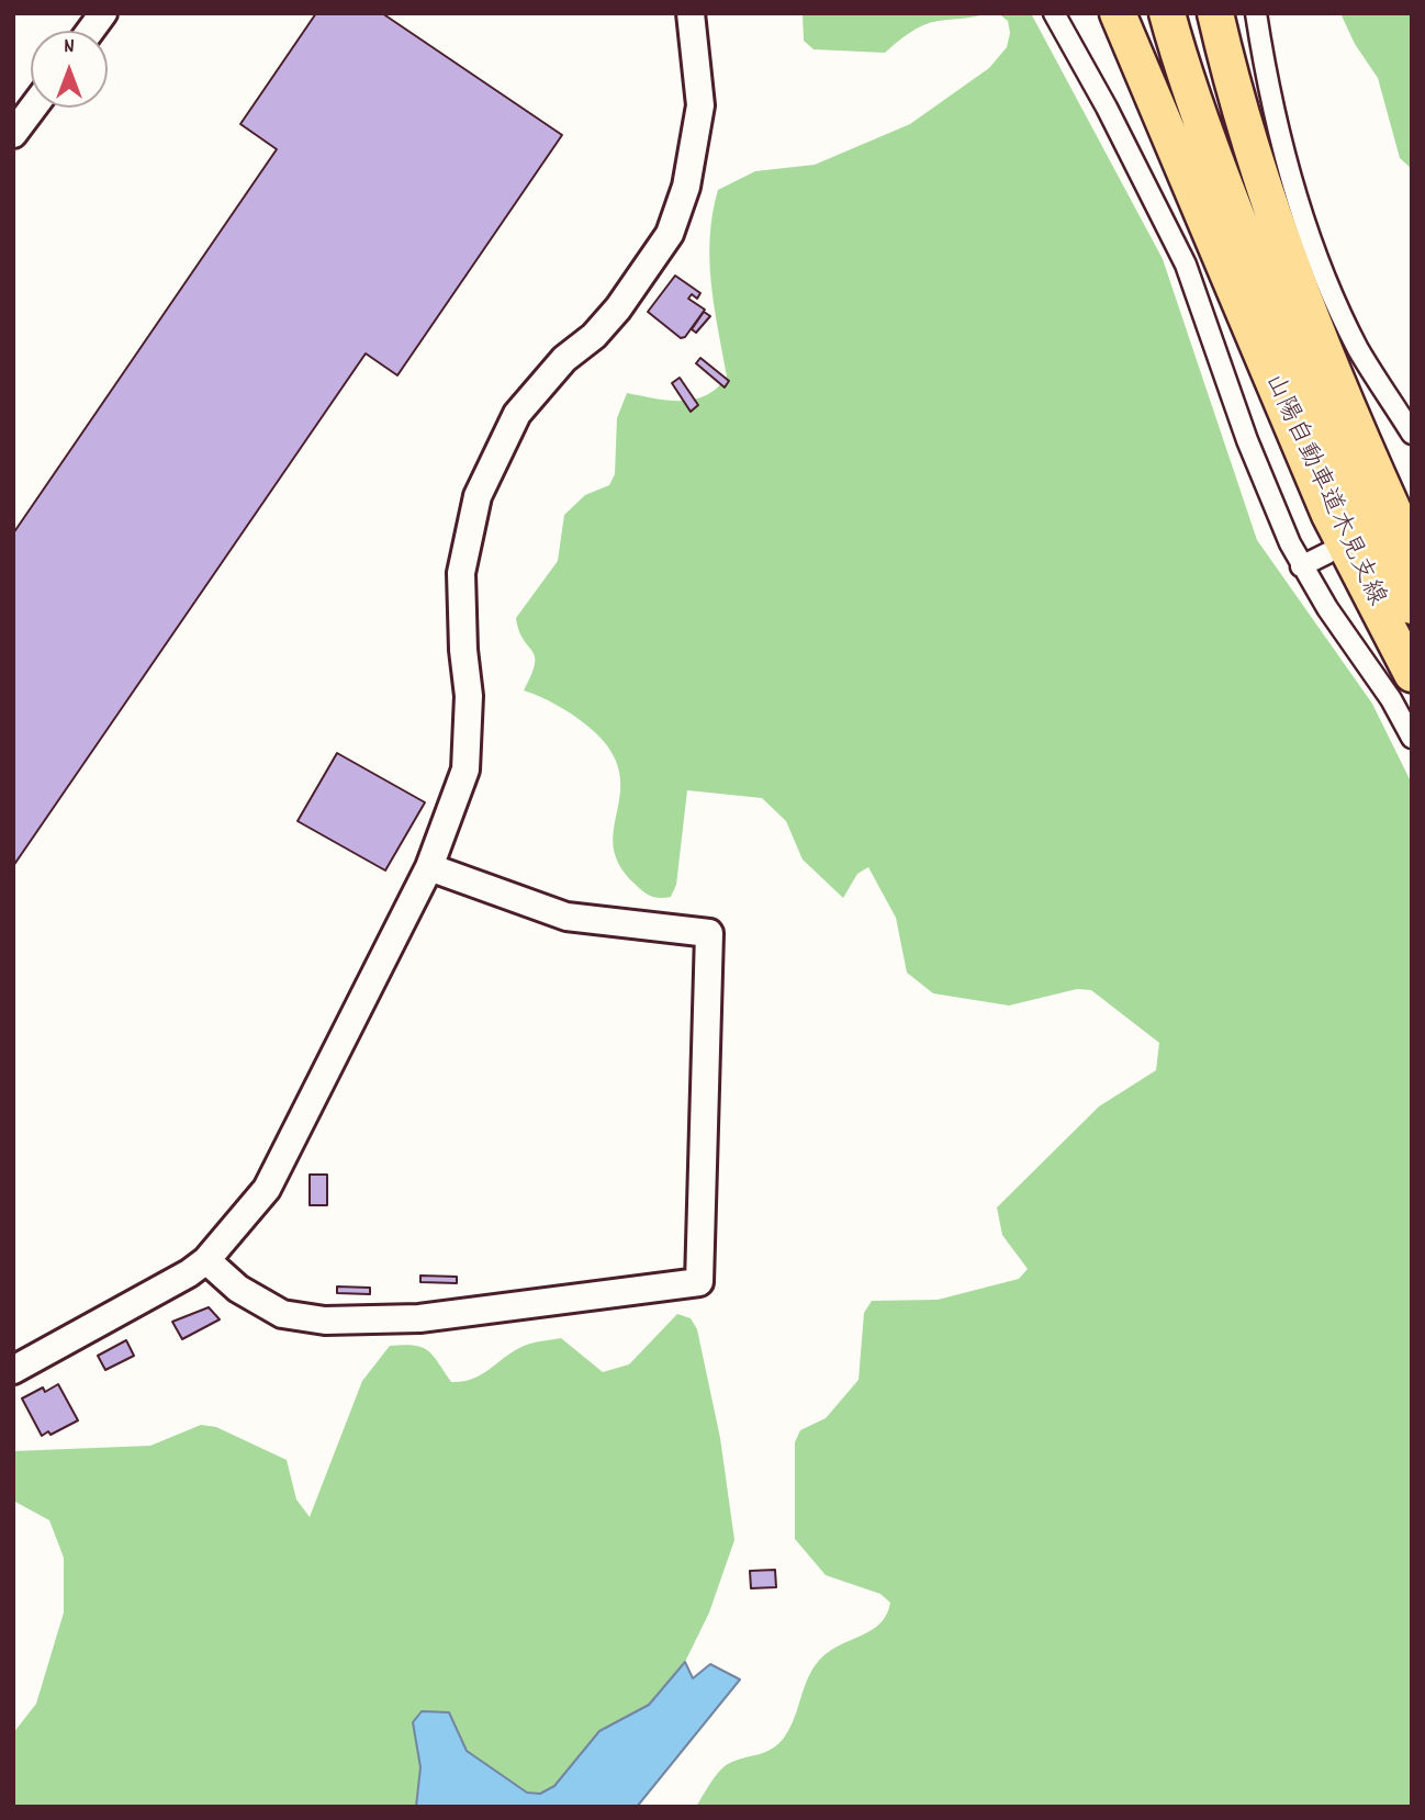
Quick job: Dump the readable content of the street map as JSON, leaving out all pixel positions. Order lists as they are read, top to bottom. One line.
{"streets":{"highway":["山陽自動車道木見支線"]},"north":"top"}
